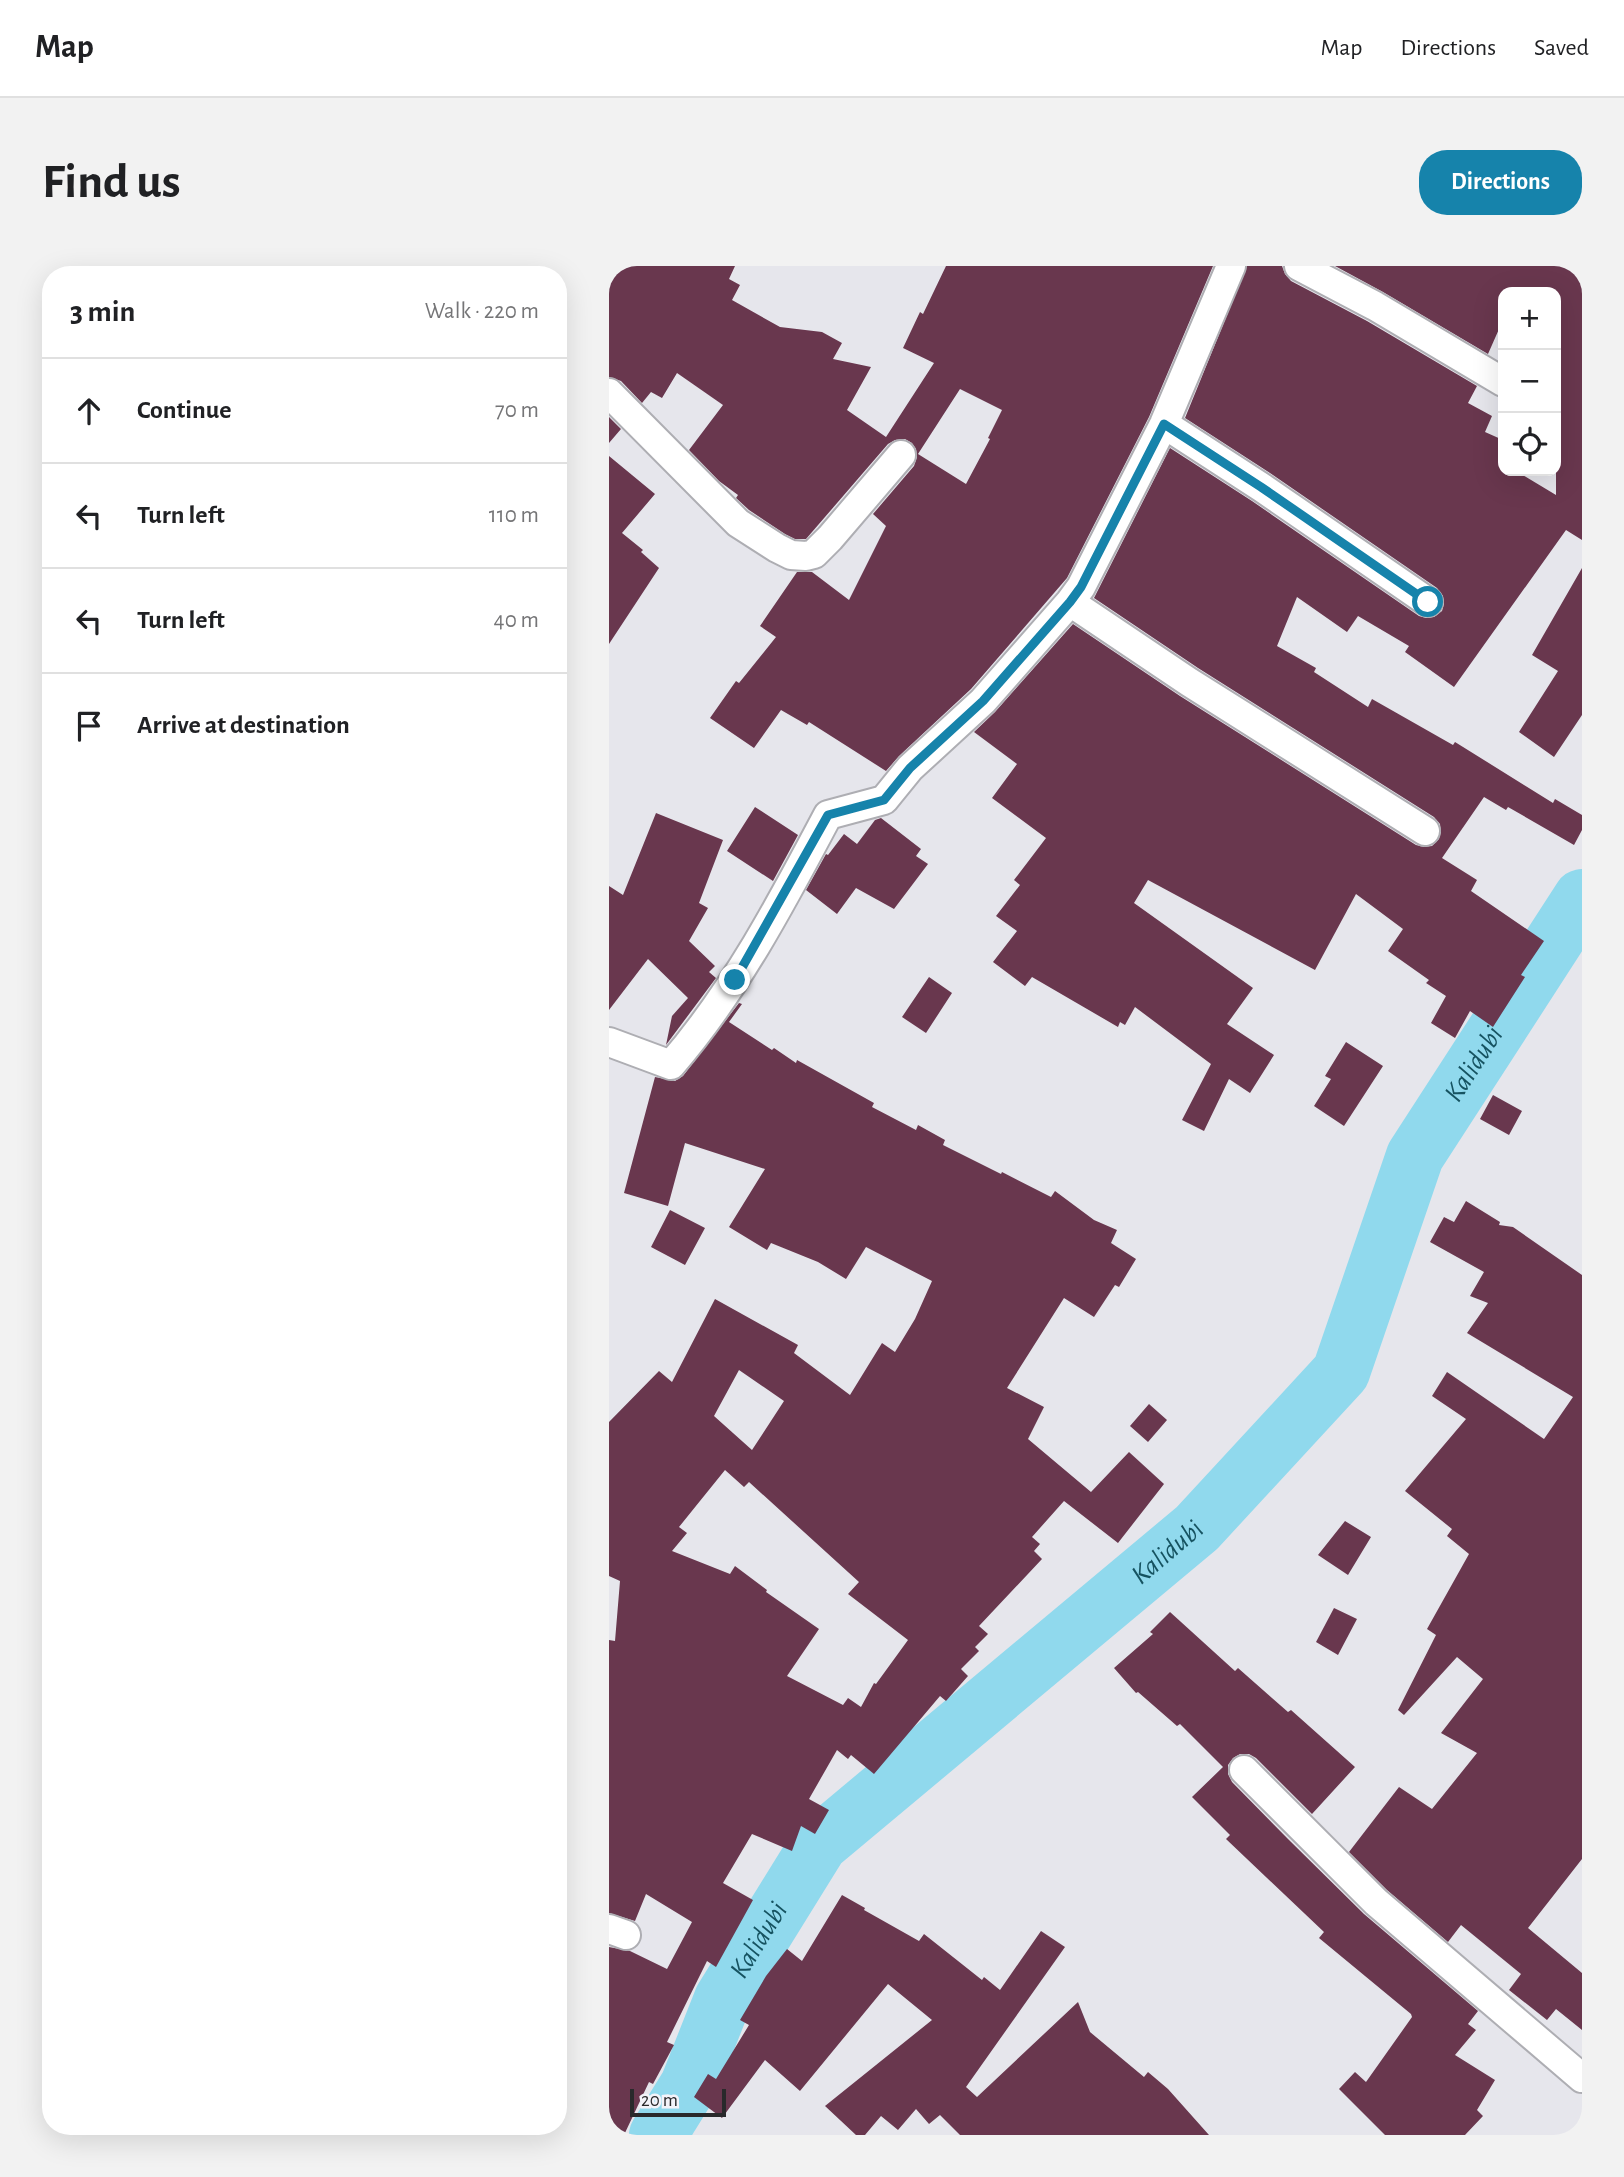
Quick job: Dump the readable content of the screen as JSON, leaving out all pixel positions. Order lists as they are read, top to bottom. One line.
{"water":["Kalidubi"],"scale_bar":"20 m","page":{"header":"Map","nav":["Map","Directions","Saved"],"buttons":"Directions","title":"Find us","heading":["3 min","Walk · 220 m"],"map_buttons":["+","−"],"list":[["Continue","70 m"],["Turn left","110 m"],["Turn left","40 m"],"Arrive at destination"],"scale":"20 m"}}
